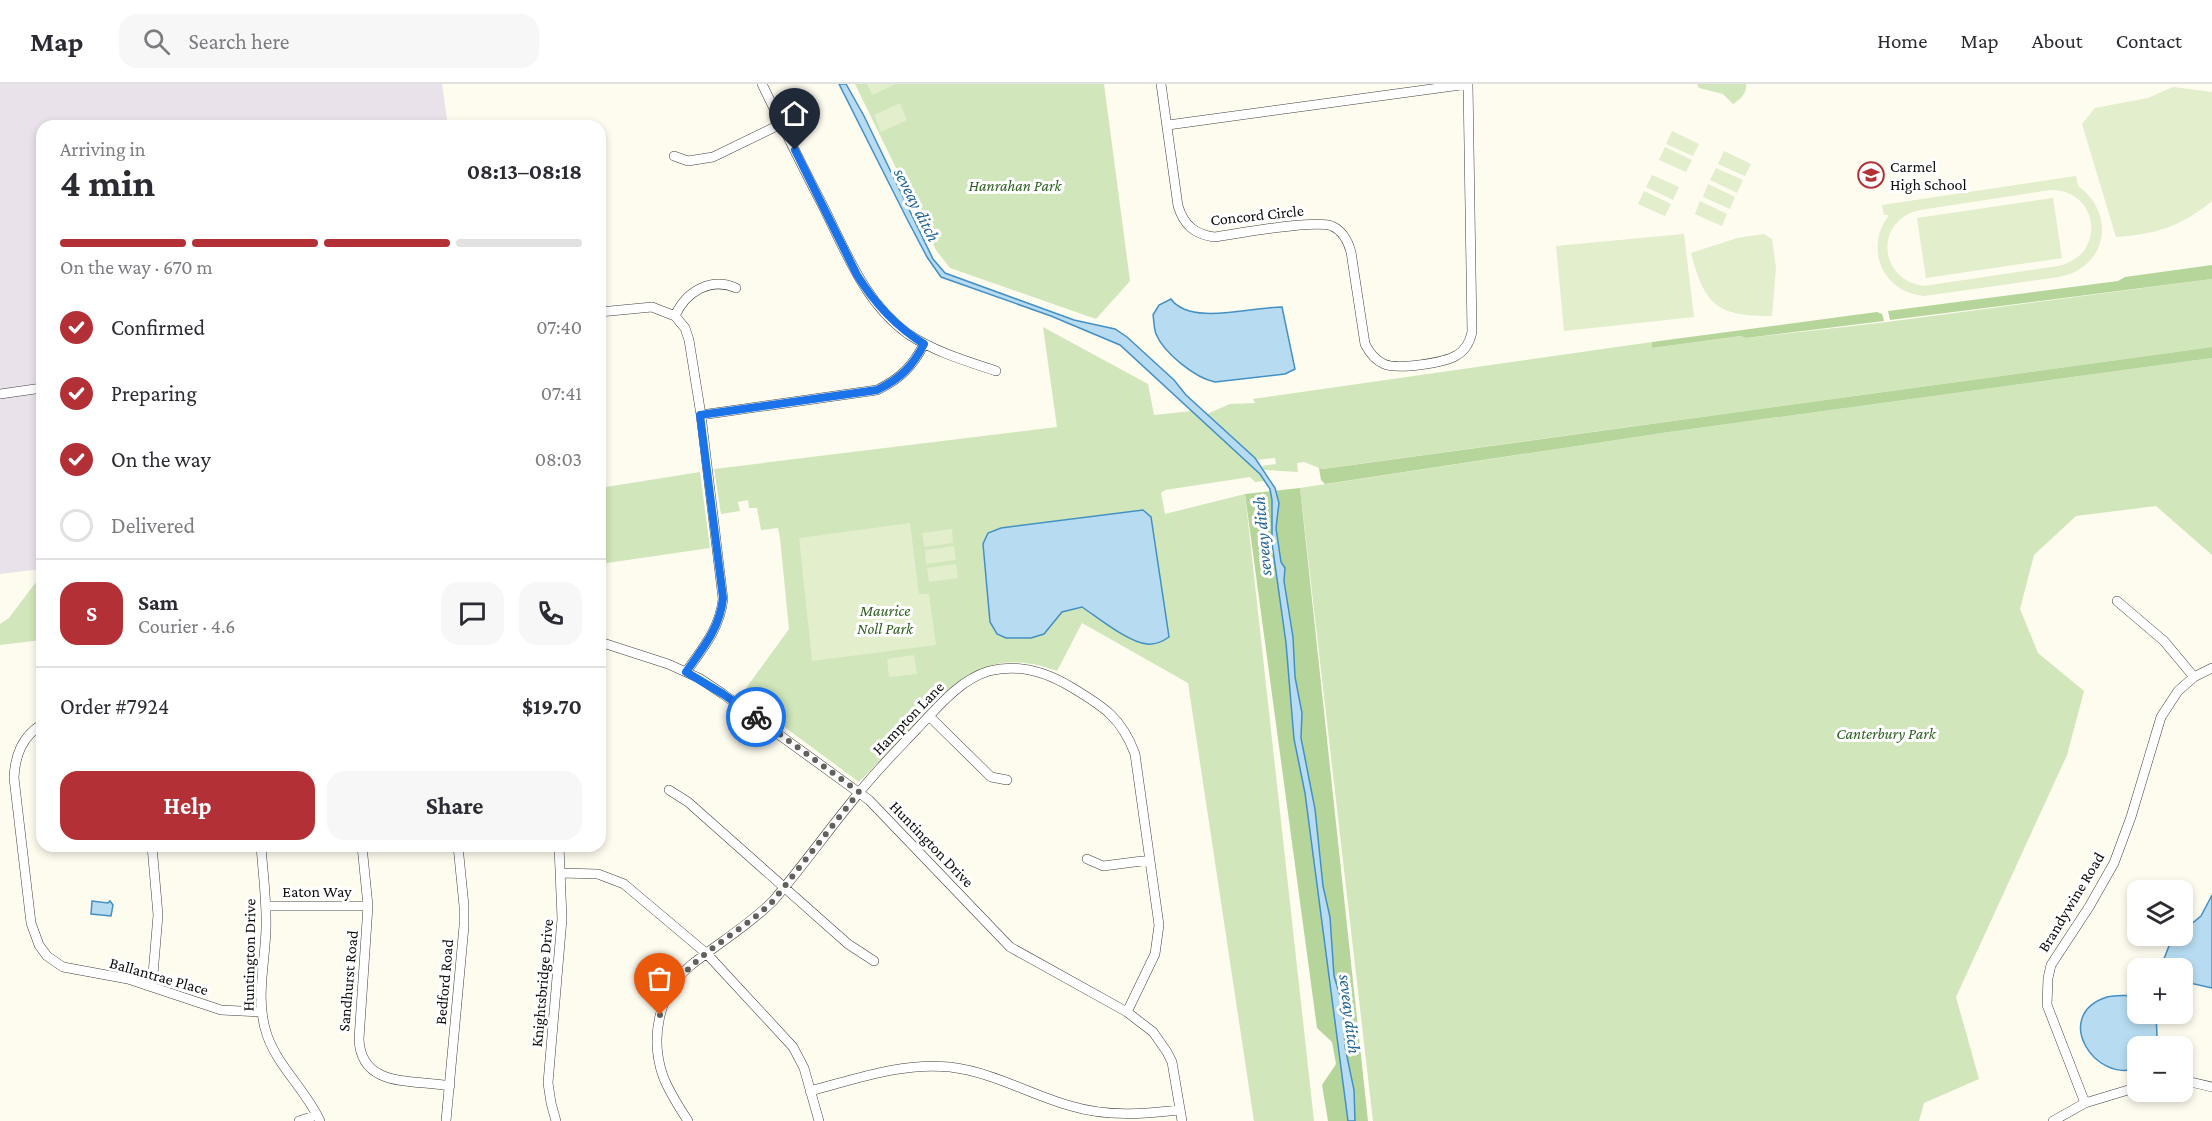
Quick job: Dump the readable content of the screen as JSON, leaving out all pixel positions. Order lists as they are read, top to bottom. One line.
{"streets":{"street":["Concord Circle","Hampton Lane","Huntington Drive","Eaton Way","Brandywine Road","Ballantrae Place","Sandhurst Road","Bedford Road","Knightsbridge Drive"]},"crossings":[["Hampton Lane","Huntington Drive"],["Huntington Drive","Eaton Way"],["Huntington Drive","Ballantrae Place"],["Eaton Way","Sandhurst Road"],["Sandhurst Road","Bedford Road"]],"water":["seveay ditch"],"parks":["Hanrahan Park","Maurice Noll Park","Canterbury Park"],"places":{"school or university":["Carmel High School"]},"page":{"header":"Map","search":"Search here","nav":["Home","Map","About","Contact"],"heading":["4 min","Arriving in","08:13–08:18"],"panel":["Sam","Courier · 4.6","Order #7924","$19.70"],"bar":"On the way · 670 m","list":[["Confirmed","07:40"],["Preparing","07:41"],["On the way","08:03"],"Delivered"],"round":"S","buttons":["Help","Share"],"map_buttons":["+","−"]}}
